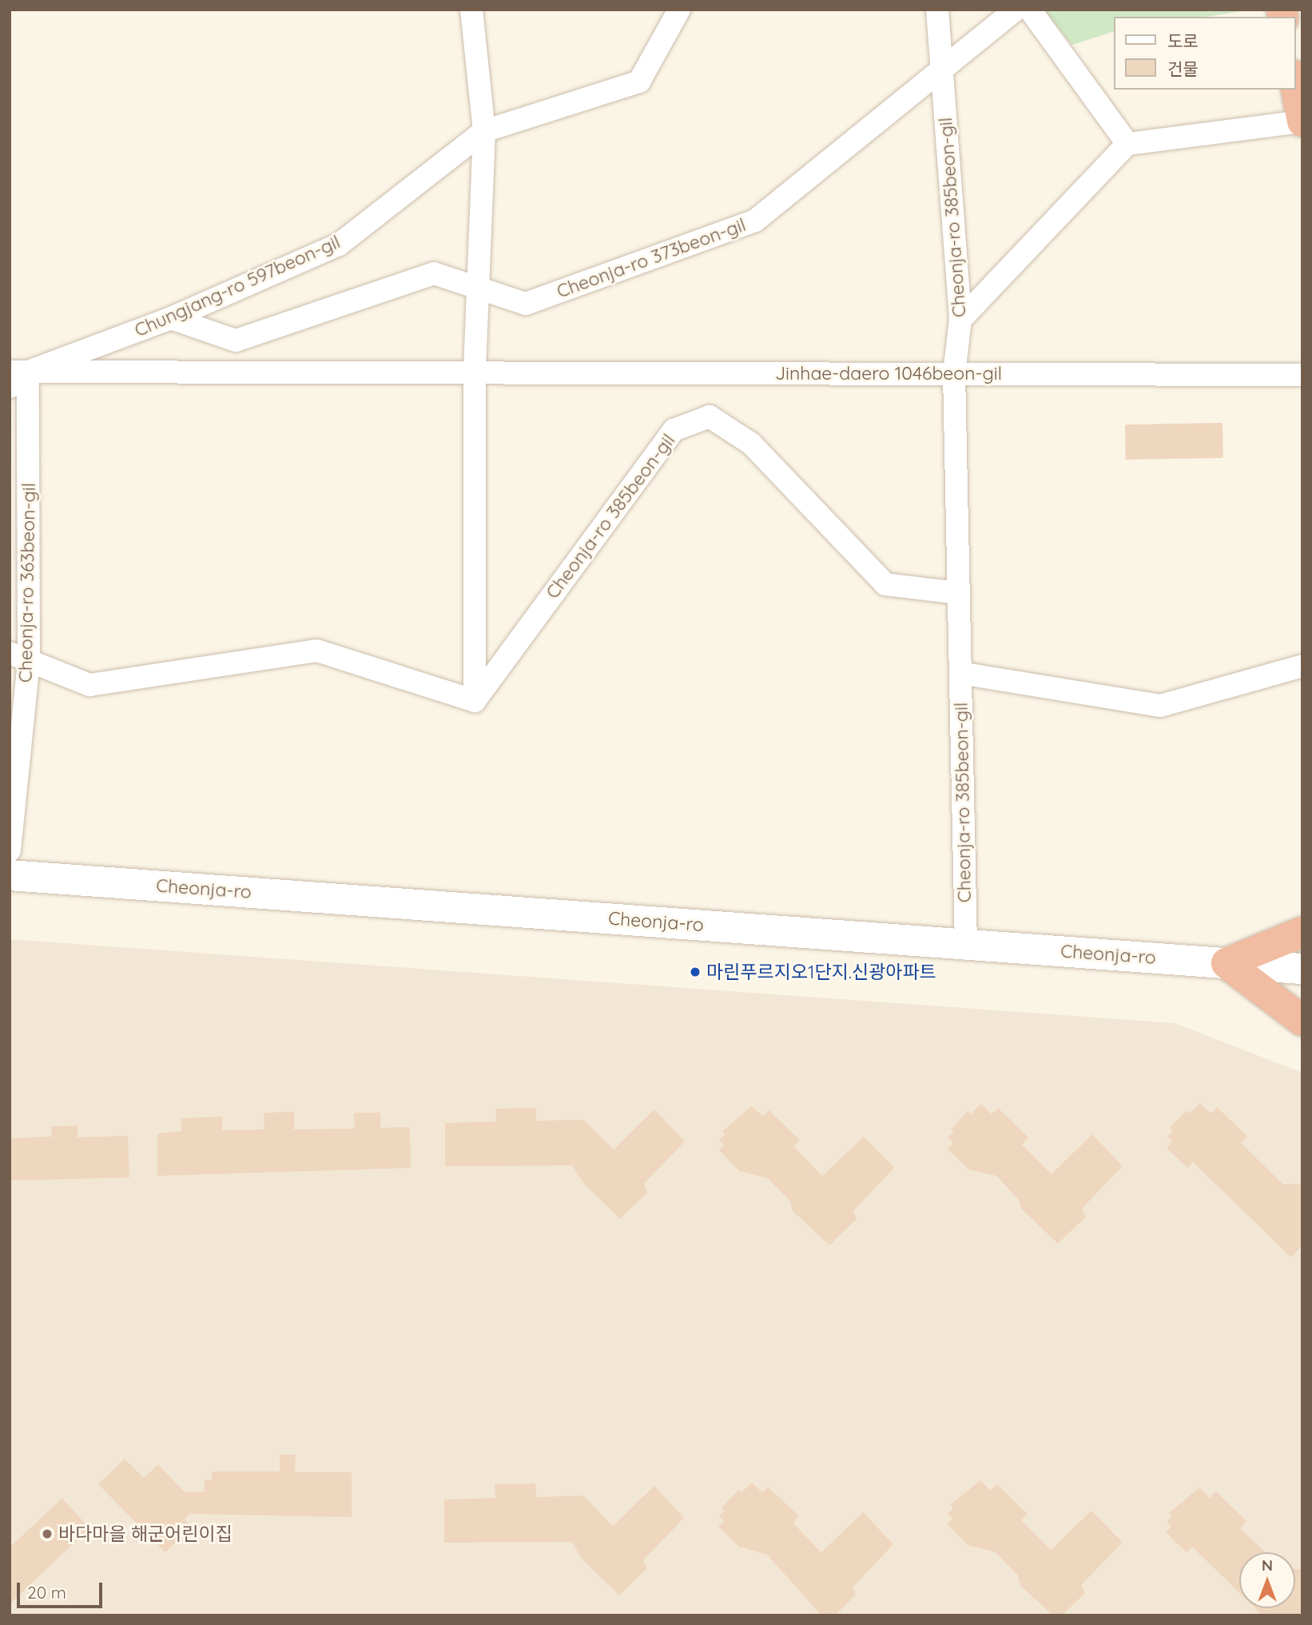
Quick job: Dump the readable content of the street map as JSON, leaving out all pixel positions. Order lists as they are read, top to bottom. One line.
{"streets":{"main road":["Cheonja-ro"],"street":["Cheonja-ro 385beon-gil","Cheonja-ro 373beon-gil","Chungjang-ro 597beon-gil","Jinhae-daero 1046beon-gil","Cheonja-ro 363beon-gil"]},"crossings":[["Cheonja-ro 385beon-gil","Cheonja-ro 373beon-gil"],["Cheonja-ro 385beon-gil","Jinhae-daero 1046beon-gil"],["Cheonja-ro 385beon-gil","Cheonja-ro"],["Cheonja-ro 373beon-gil","Chungjang-ro 597beon-gil"],["Chungjang-ro 597beon-gil","Cheonja-ro 363beon-gil"]],"places":["마린푸르지오1단지.신광아파트","바다마을 해군어린이집"],"legend":["도로","건물"],"scale_bar":"20 m","north":"top"}
